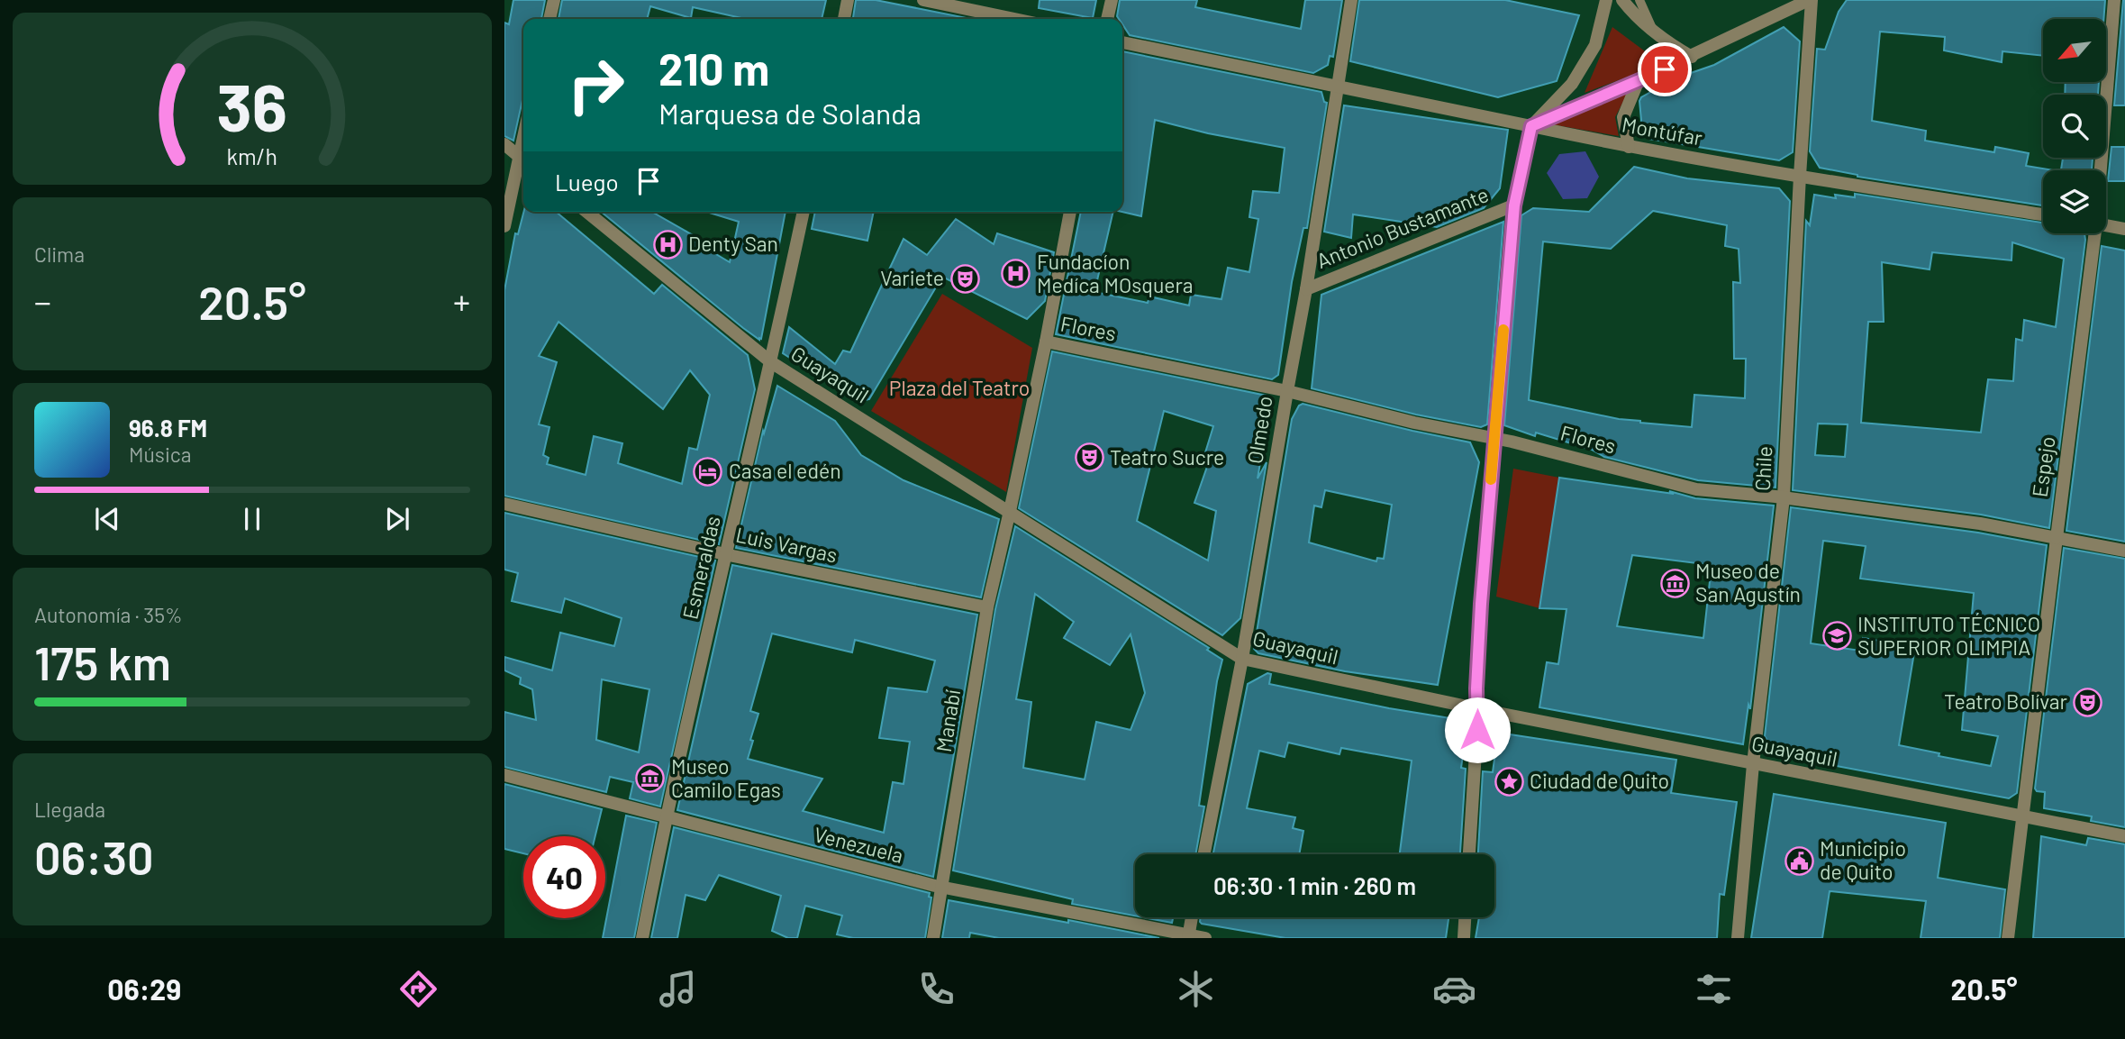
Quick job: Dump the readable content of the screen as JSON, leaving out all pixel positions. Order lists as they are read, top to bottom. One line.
{"streets":{"street":["Montúfar","Antonio Bustamante","Flores","Guayaquil","Olmedo","Espejo","Chile","Luis Vargas","Esmeraldas","Manabí","Venezuela"]},"crossings":[["Montúfar","Olmedo"],["Montúfar","Chile"],["Antonio Bustamante","Olmedo"],["Flores","Olmedo"],["Flores","Espejo"],["Flores","Chile"],["Flores","Manabí"],["Guayaquil","Olmedo"],["Guayaquil","Espejo"],["Guayaquil","Chile"],["Guayaquil","Esmeraldas"],["Guayaquil","Manabí"],["Luis Vargas","Esmeraldas"],["Luis Vargas","Manabí"],["Esmeraldas","Venezuela"],["Manabí","Venezuela"]],"parks":["Plaza del Teatro"],"places":{"hospital":["Denty San","Fundacíon Medíca MOsquera"],"theatre":["Variete","Teatro Sucre","Teatro Bolívar"],"hotel":["Casa el edén"],"museum":["Museo de San Agustín","Museo Camilo Egas"],"school or university":["INSTITUTO TÉCNICO SUPERIOR OLIMPIA"],"place":["Ciudad de Quito"],"public building":["Municipio de Quito"]},"north":"bottom left","page":{"turn":["210 m","Marquesa de Solanda"],"then":"Luego","tile":["Clima",["Autonomía · 35%","175 km"],["Llegada","06:30"]],"heat":["−","20.5°","+"],"song":["96.8 FM","Música"],"limit":"40","trip":"06:30 · 1 min · 260 m","tabs":["06:29","20.5°"],"gauge":["36","km/h"]}}
